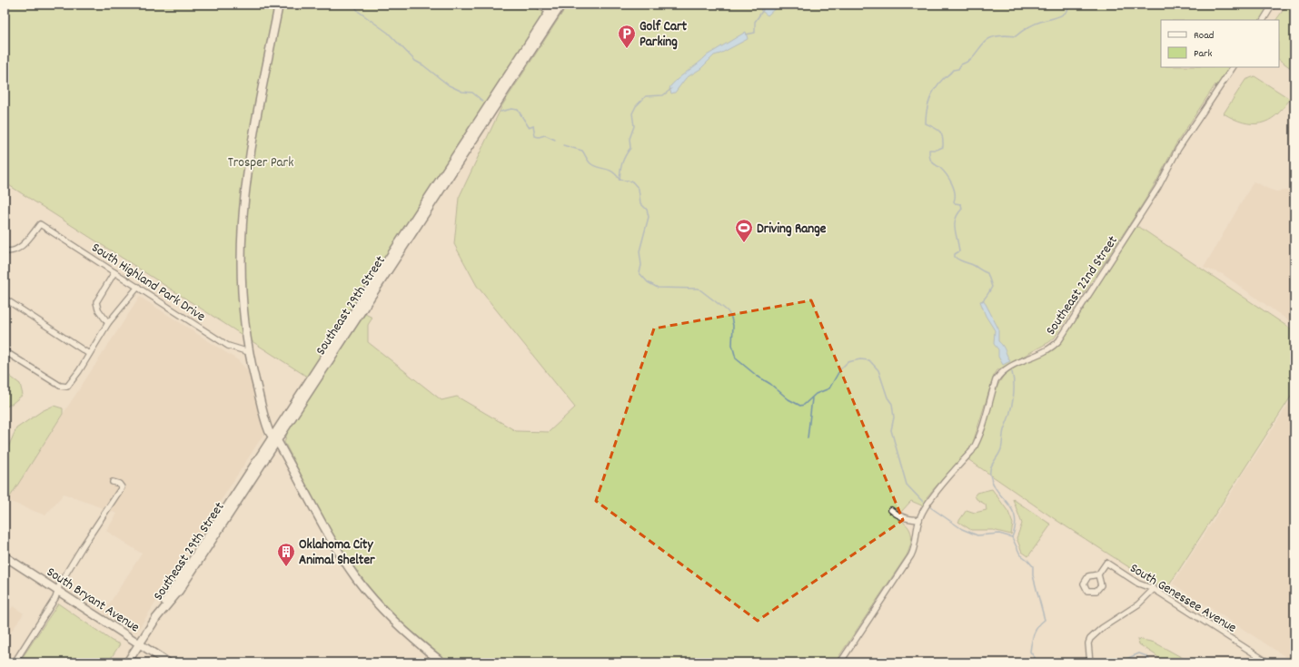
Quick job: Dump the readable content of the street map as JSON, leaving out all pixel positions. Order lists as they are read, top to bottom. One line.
{"streets":{"street":["South Highland Park Drive","Southeast 22nd Street","Southeast 29th Street","South Genessee Avenue","South Bryant Avenue"]},"crossings":[["Southeast 29th Street","South Bryant Avenue"]],"parks":["Trosper Park"],"places":{"parking":["Golf Cart Parking"],"sports":["Driving Range"],"building":["Oklahoma City Animal Shelter"]},"legend":["Road","Park"]}
